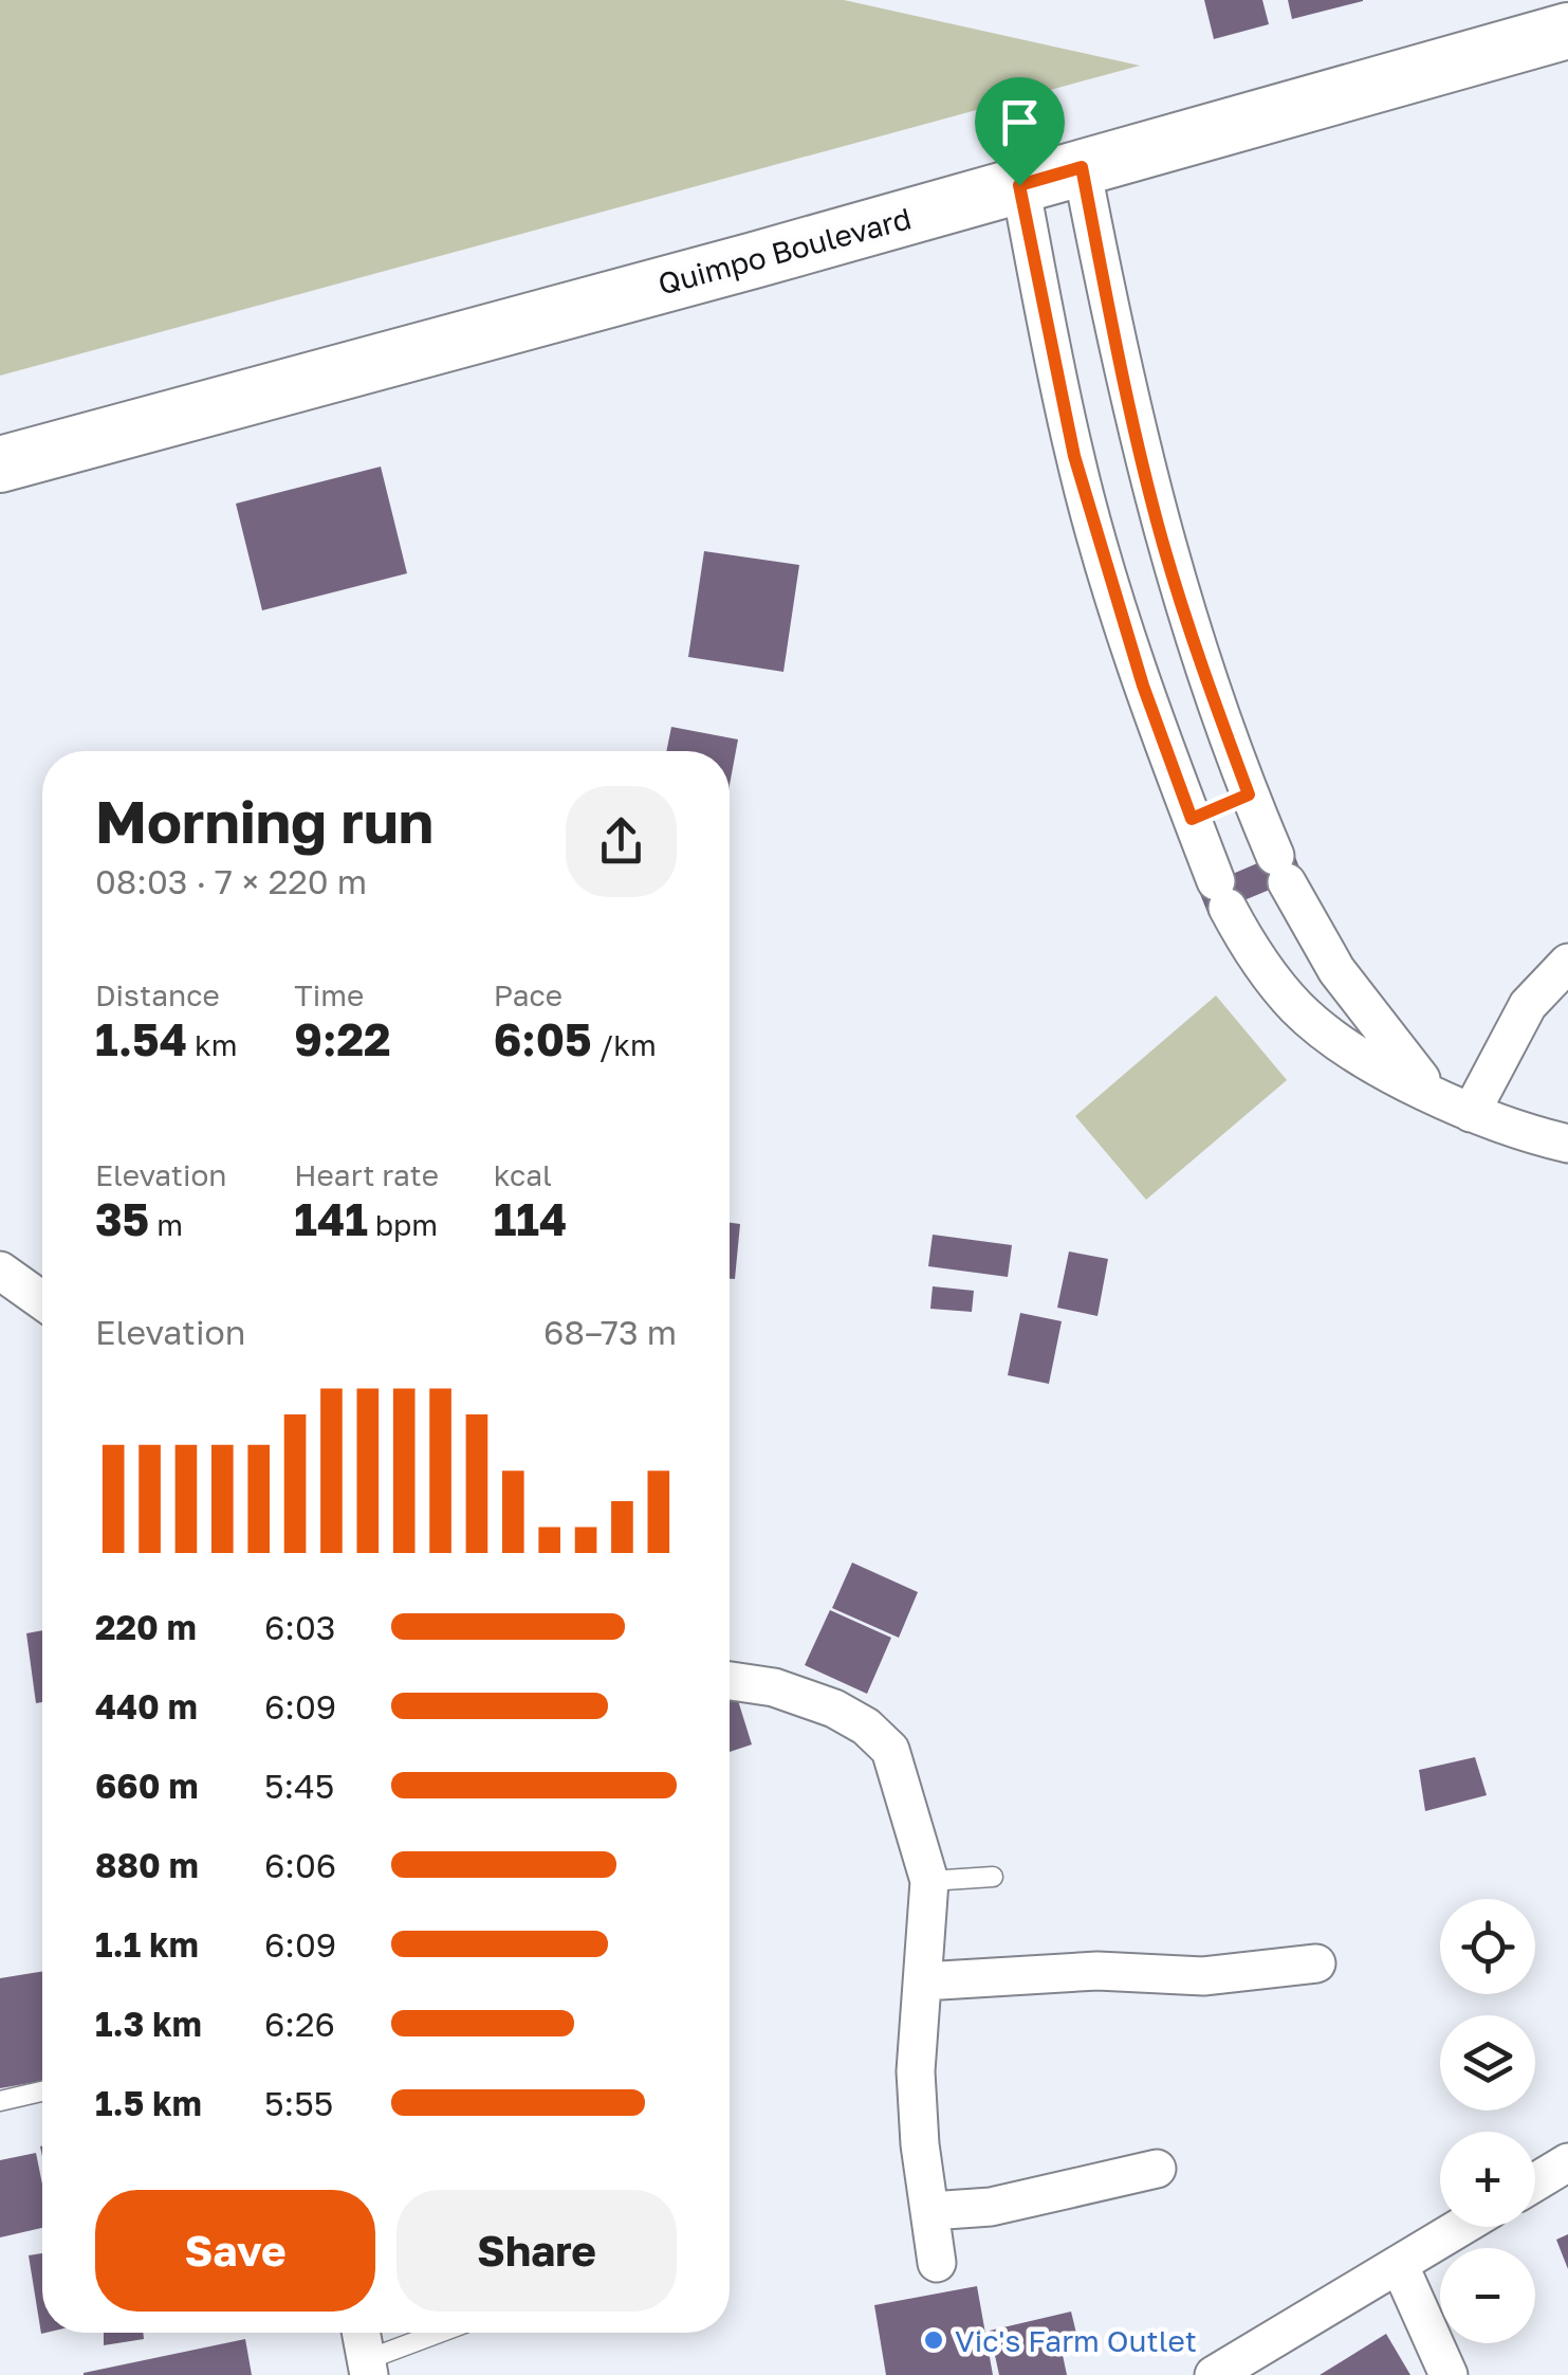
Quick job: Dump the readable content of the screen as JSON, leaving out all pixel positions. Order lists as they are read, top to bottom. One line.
{"streets":{"main road":["Quimpo Boulevard"]},"places":["Vic's Farm Outlet"],"page":{"heading":["Morning run","08:03 · 7 × 220 m"],"stats":[["Distance","1.54 km"],["Time","9:22"],["Pace","6:05 /km"],["Elevation","35 m"],["Heart rate","141 bpm"],["kcal","114"]],"chart":["Elevation","68–73 m"],"list":[{"name":"220 m","note":"6:03"},{"name":"440 m","note":"6:09"},{"name":"660 m","note":"5:45"},{"name":"880 m","note":"6:06"},{"name":"1.1 km","note":"6:09"},{"name":"1.3 km","note":"6:26"},{"name":"1.5 km","note":"5:55"}],"map_buttons":["+","−"],"buttons":["Save","Share"]}}
